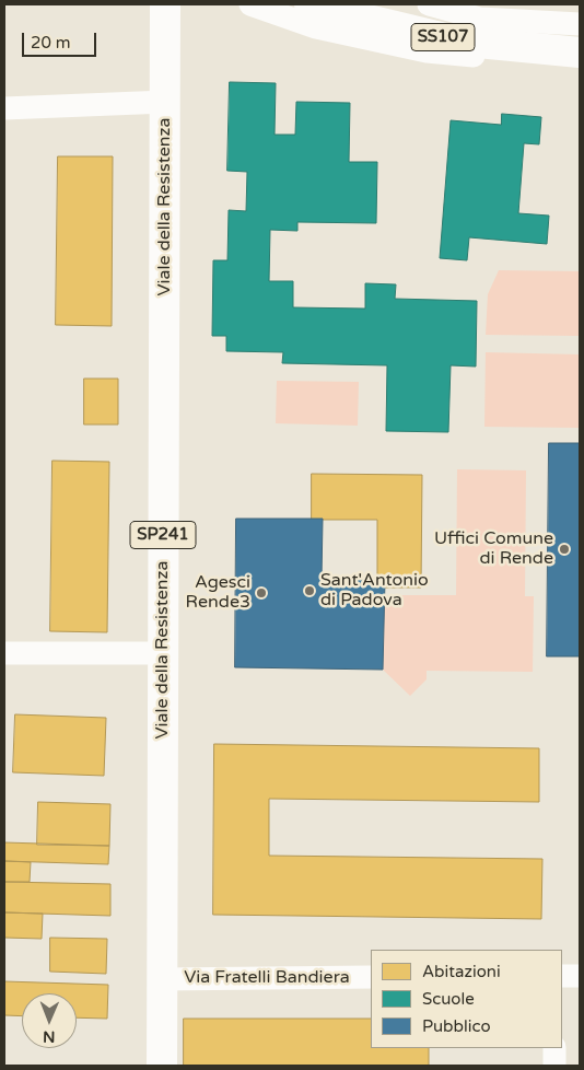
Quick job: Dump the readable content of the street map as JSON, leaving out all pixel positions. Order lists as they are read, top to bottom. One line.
{"streets":{"main road":["SS107","Viale della Resistenza","SP241"],"street":["Via Fratelli Bandiera"]},"crossings":[["Viale della Resistenza","Via Fratelli Bandiera"]],"places":["Uffici Comune di Rende","Sant'Antonio di Padova","Agesci Rende3"],"legend":["Abitazioni","Scuole","Pubblico"],"scale_bar":"20 m","north":"bottom"}
